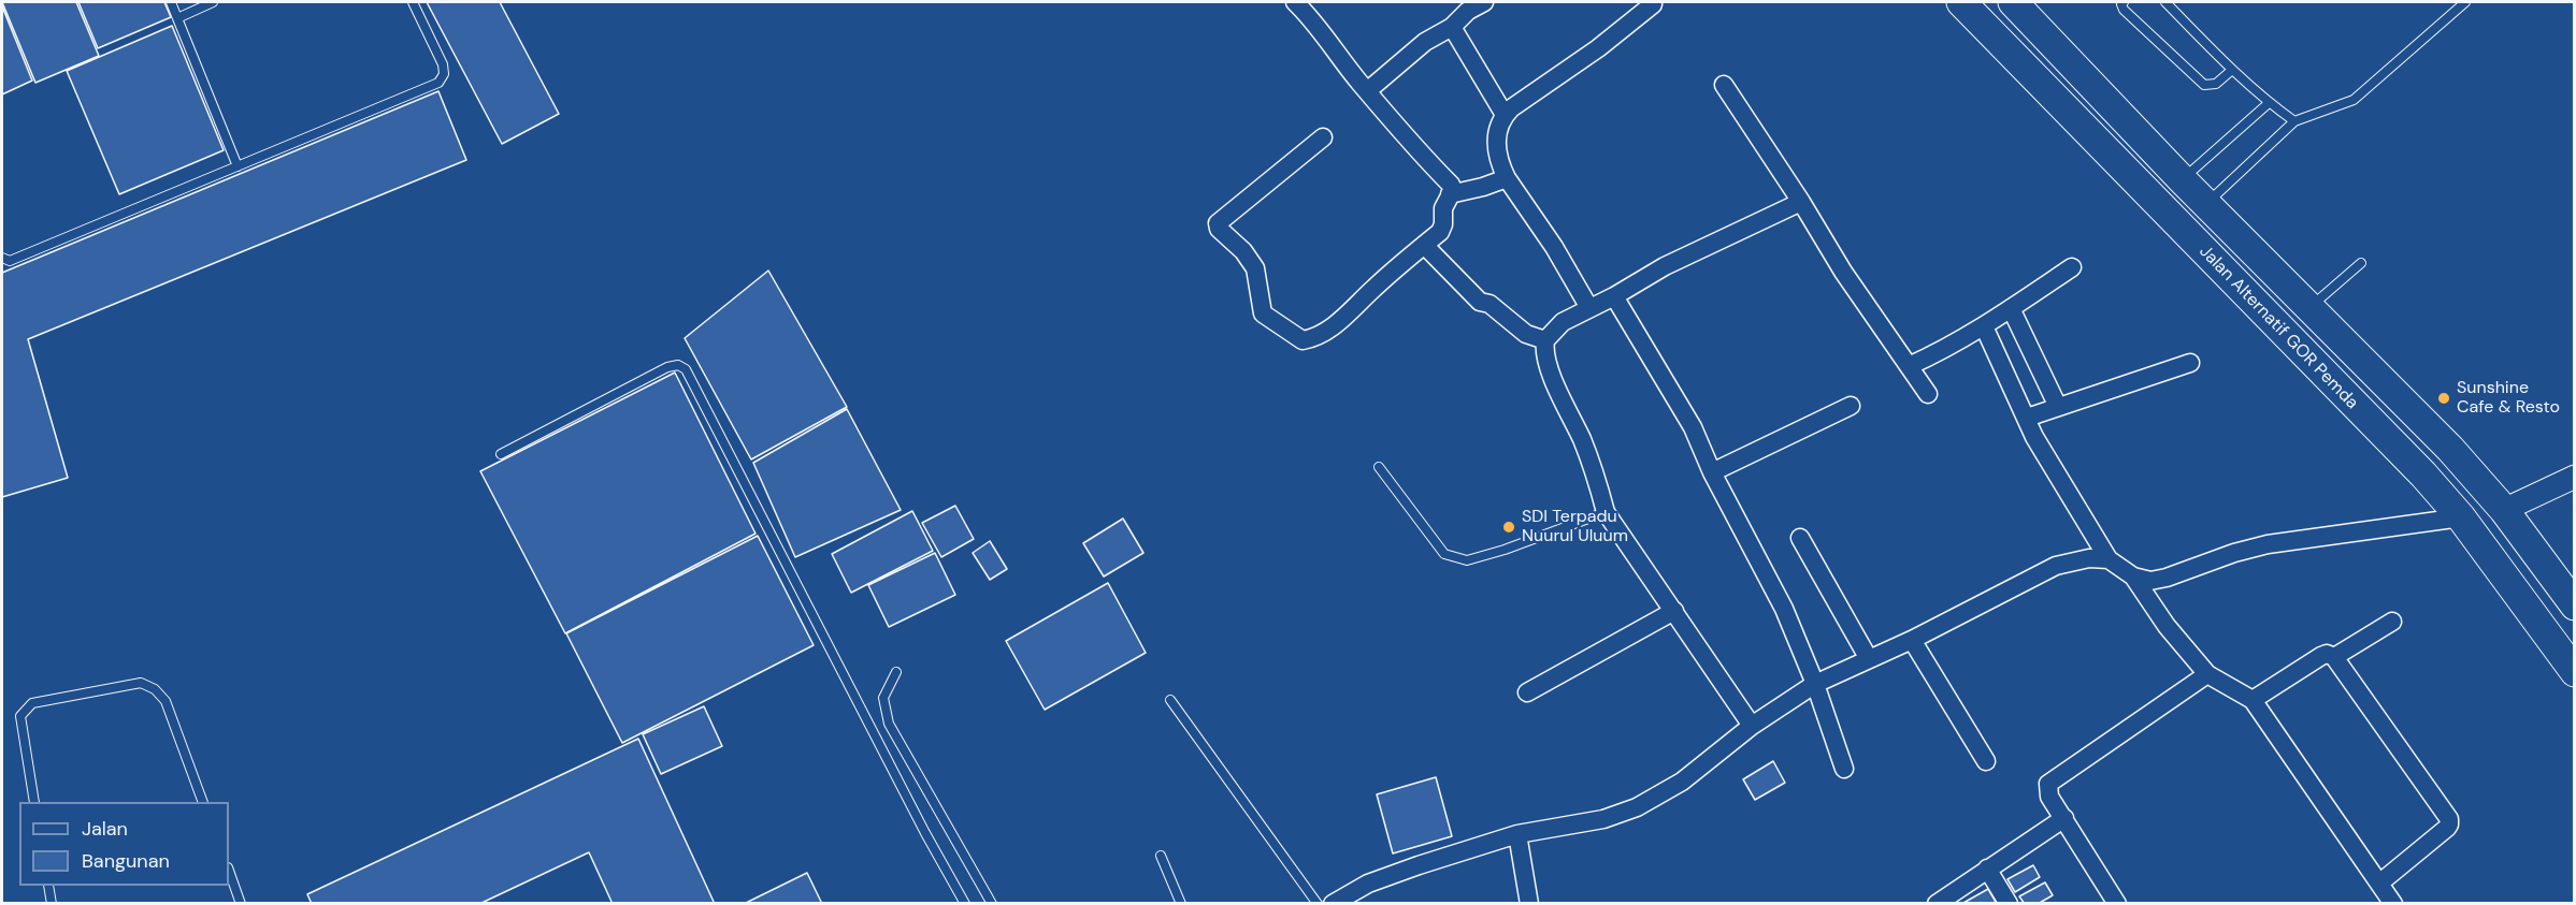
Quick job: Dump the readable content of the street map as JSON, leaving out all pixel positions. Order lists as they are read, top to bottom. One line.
{"streets":{"main road":["Jalan Alternatif GOR Pemda"]},"places":["Sunshine Cafe & Resto","SDI Terpadu Nuurul Uluum"],"legend":["Jalan","Bangunan"]}
